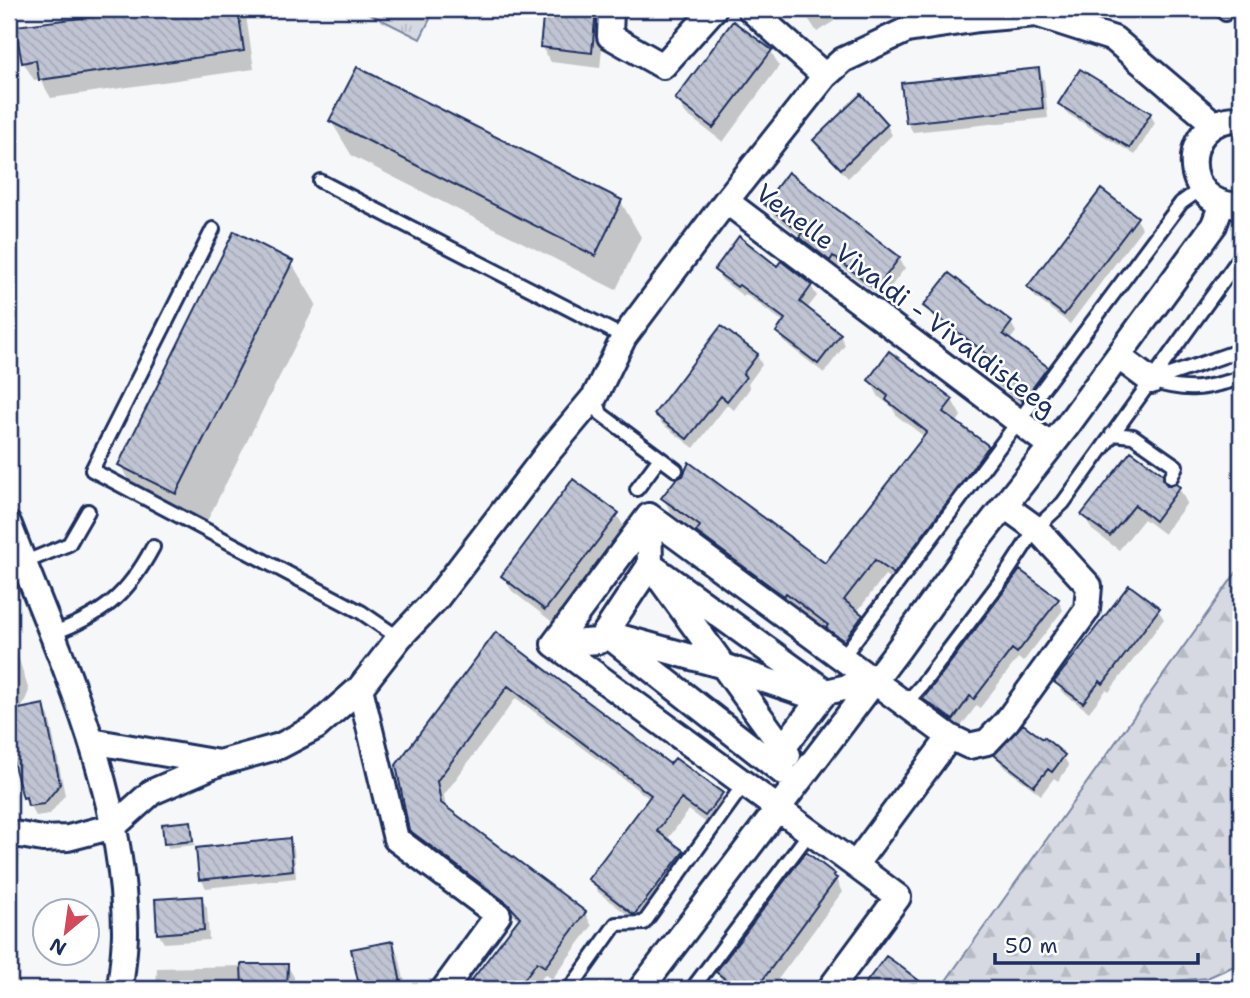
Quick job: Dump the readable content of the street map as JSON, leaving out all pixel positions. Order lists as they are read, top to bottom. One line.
{"streets":{"street":["Venelle Vivaldi - Vivaldisteeg"]},"scale_bar":"50 m","north":"bottom left"}
